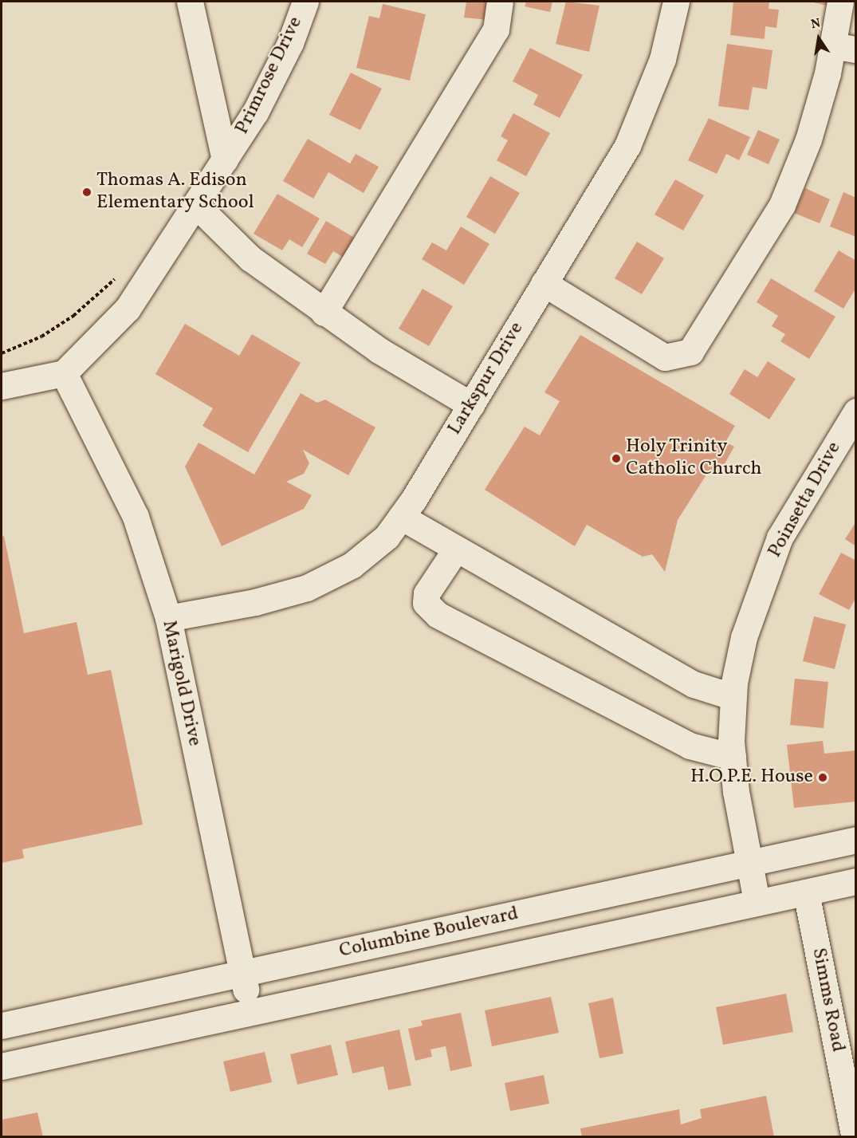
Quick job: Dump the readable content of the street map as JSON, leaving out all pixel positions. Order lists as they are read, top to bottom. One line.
{"streets":{"street":["Primrose Drive","Larkspur Drive","Poinsetta Drive","Marigold Drive","Columbine Boulevard","Simms Road"]},"crossings":[["Primrose Drive","Marigold Drive"],["Larkspur Drive","Marigold Drive"],["Poinsetta Drive","Columbine Boulevard"],["Marigold Drive","Columbine Boulevard"],["Columbine Boulevard","Simms Road"]],"places":["Thomas A. Edison Elementary School","Holy Trinity Catholic Church","H.O.P.E. House"],"north":"top"}
